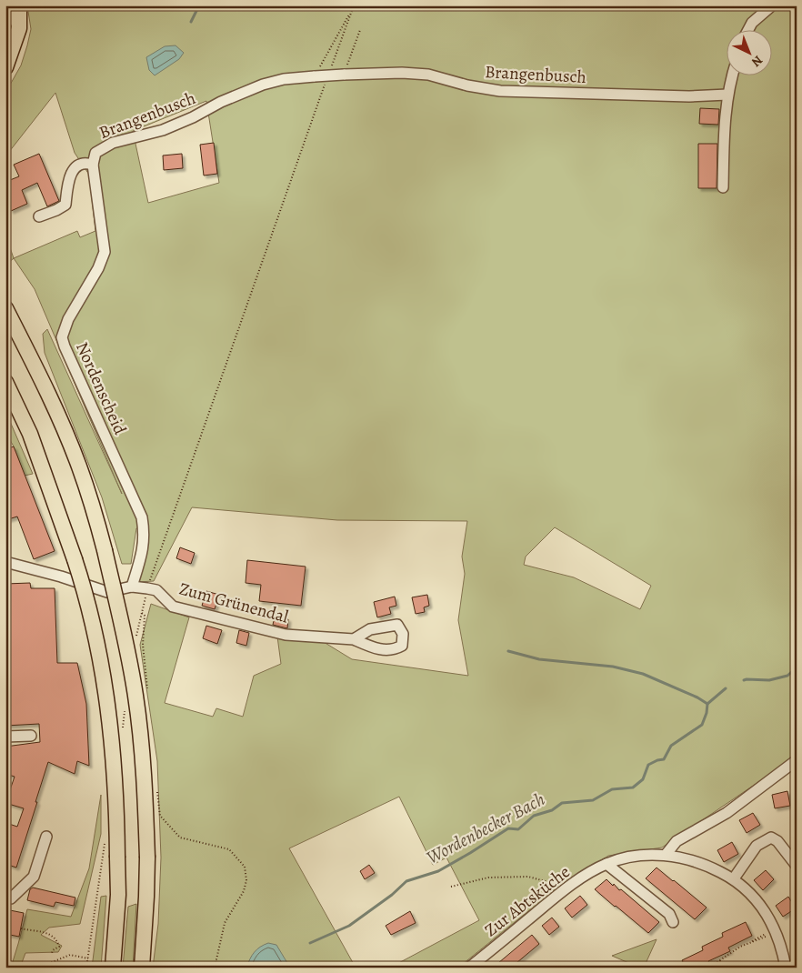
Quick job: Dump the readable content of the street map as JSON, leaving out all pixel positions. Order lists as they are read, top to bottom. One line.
{"streets":{"street":["Brangenbusch","Nordenscheid","Zum Grünendal","Zur Abtsküche"]},"crossings":[["Brangenbusch","Nordenscheid"],["Nordenscheid","Zum Grünendal"]],"water":["Wordenbecker Bach"],"north":"bottom right"}
